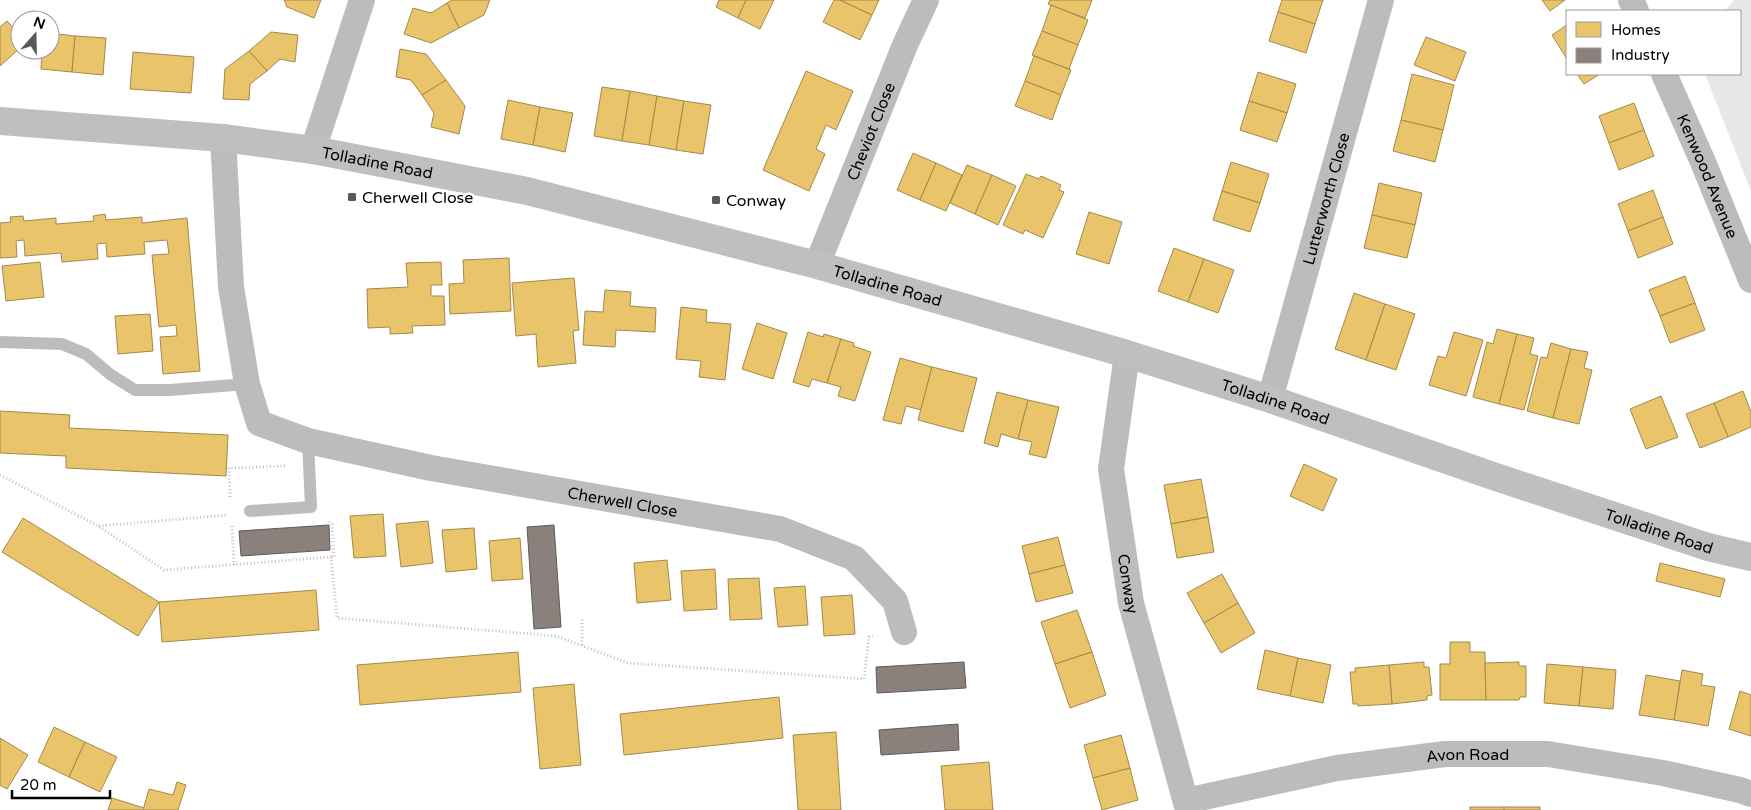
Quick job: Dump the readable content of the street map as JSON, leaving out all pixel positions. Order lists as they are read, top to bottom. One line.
{"streets":{"main road":["Tolladine Road"],"street":["Cheviot Close","Kenwood Avenue","Lutterworth Close","Cherwell Close","Conway","Avon Road"]},"crossings":[["Cheviot Close","Tolladine Road"],["Tolladine Road","Lutterworth Close"],["Tolladine Road","Cherwell Close"],["Tolladine Road","Conway"],["Conway","Avon Road"]],"places":{"transit":["Cherwell Close","Conway"]},"legend":["Homes","Industry"],"scale_bar":"20 m","north":"top"}
